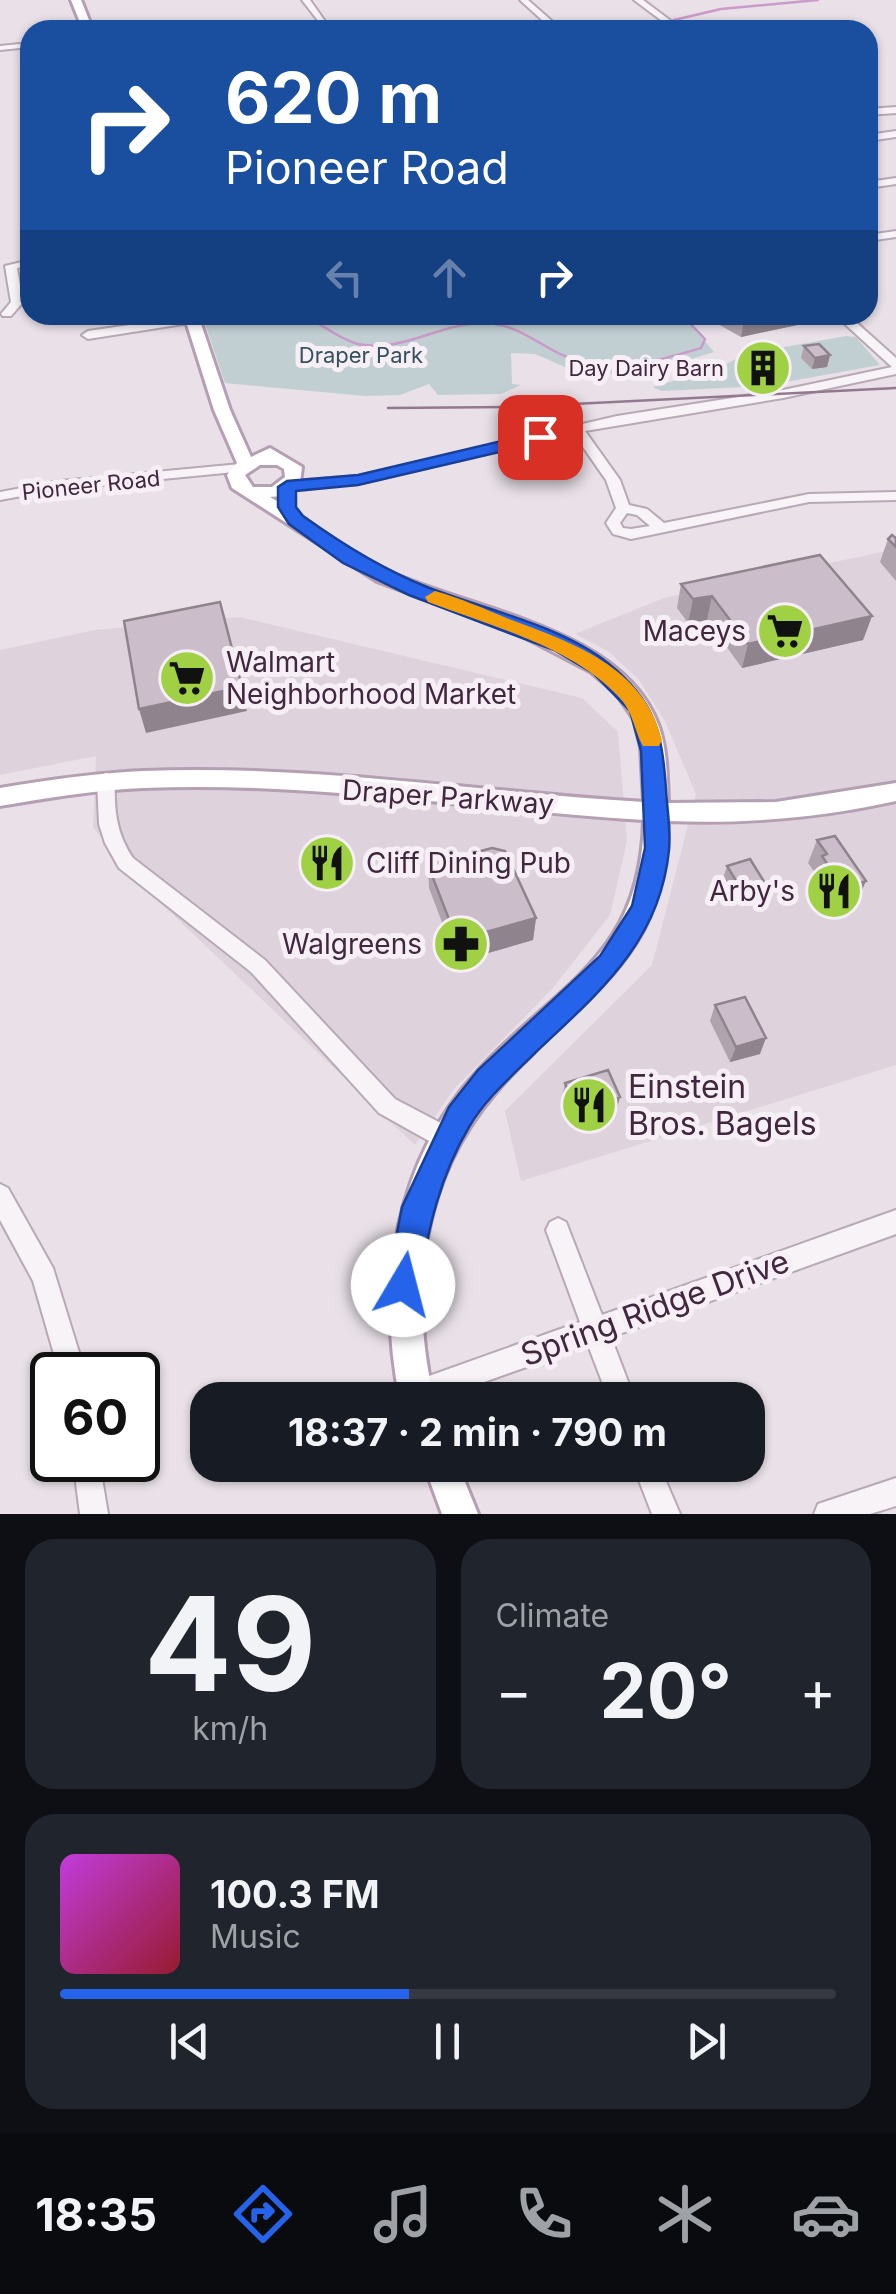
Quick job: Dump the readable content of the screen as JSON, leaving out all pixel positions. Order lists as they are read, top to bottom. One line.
{"streets":{"main road":["Draper Parkway"],"street":["Pioneer Road","Spring Ridge Drive"]},"parks":["Draper Park"],"places":{"building":["Day Dairy Barn"],"supermarket":["Maceys","Walmart Neighborhood Market"],"restaurant":["Cliff Dining Pub","Arby's","Einstein Bros. Bagels"],"pharmacy":["Walgreens"]},"page":{"turn":["620 m","Pioneer Road"],"limit":"60","trip":"18:37 · 2 min · 790 m","tile":[["49","km/h"],"Climate"],"heat":["−","20°","+"],"song":["100.3 FM","Music"],"tabs":"18:35"}}
